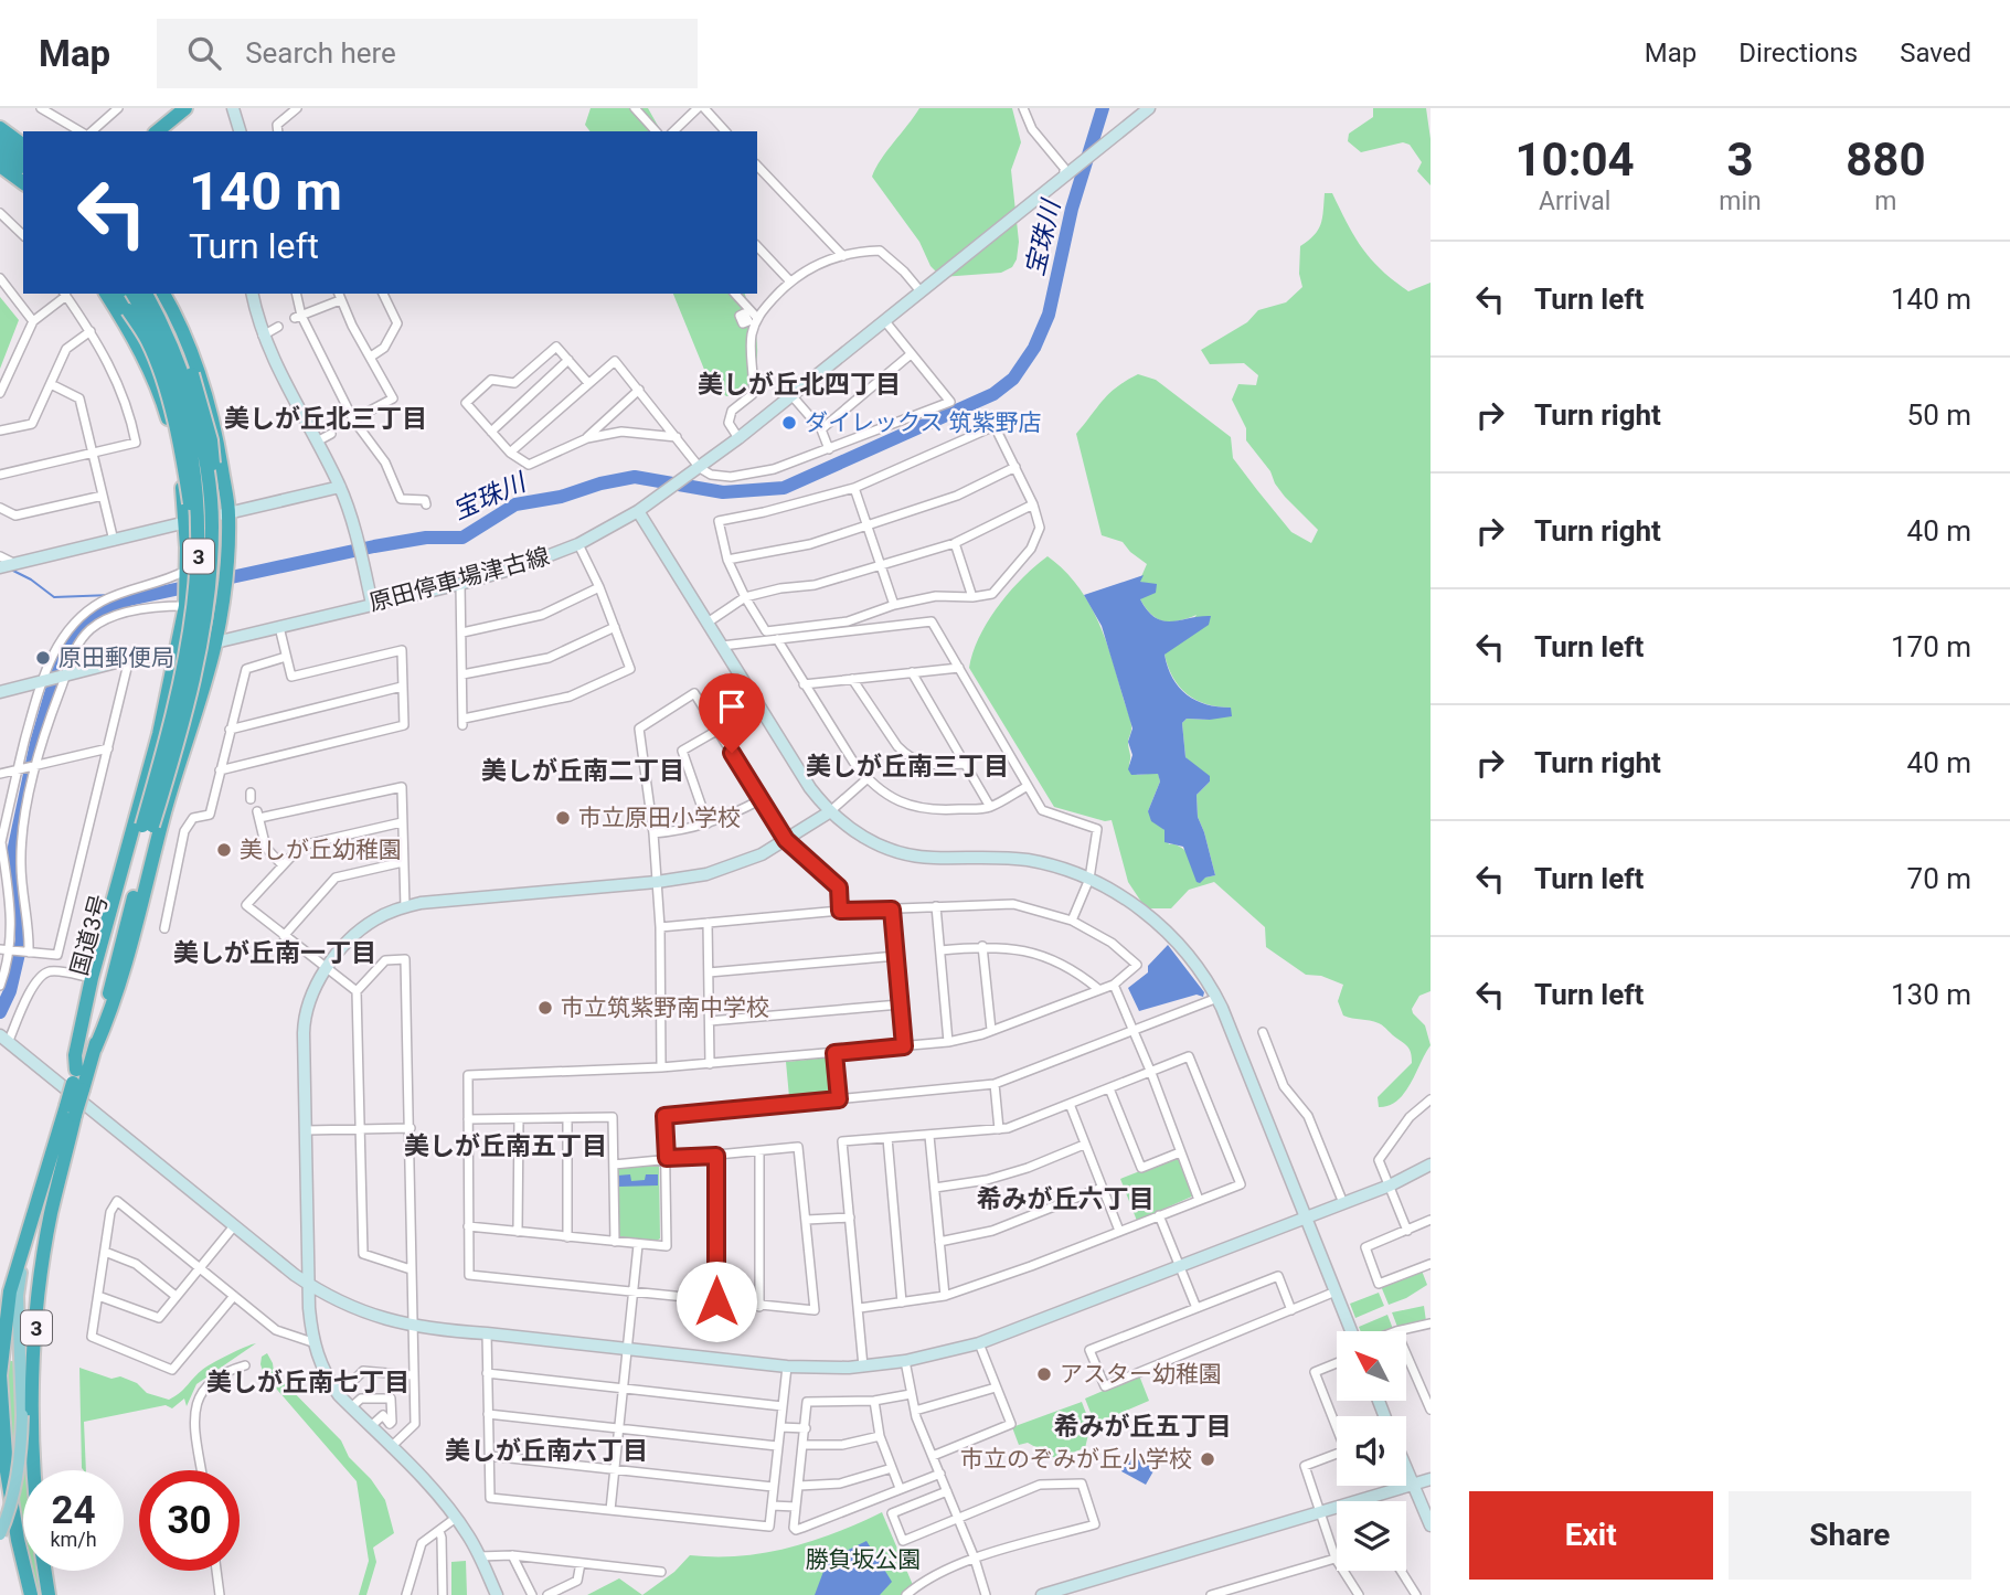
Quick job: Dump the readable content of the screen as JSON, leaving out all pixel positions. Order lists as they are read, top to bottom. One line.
{"streets":{"highway":["3","国道3号"],"street":["原田停車場津古線"]},"districts":["美しが丘北四丁目","美しが丘北三丁目","美しが丘南三丁目","美しが丘南二丁目","美しが丘南一丁目","美しが丘南五丁目","希みが丘六丁目","美しが丘南七丁目","希みが丘五丁目","美しが丘南六丁目"],"water":["宝珠川"],"parks":["勝負坂公園"],"places":["ダイレックス 筑紫野店","原田郵便局","市立原田小学校","美しが丘幼稚園","市立筑紫野南中学校","アスター幼稚園","市立のぞみが丘小学校"],"north":"top left","page":{"header":"Map","search":"Search here","nav":["Map","Directions","Saved"],"eta":["10:04","Arrival","3","min","880","m"],"turn":["140 m","Turn left"],"list":[{"name":"Turn left","value":"140 m"},{"name":"Turn right","value":"50 m"},{"name":"Turn right","value":"40 m"},{"name":"Turn left","value":"170 m"},{"name":"Turn right","value":"40 m"},{"name":"Turn left","value":"70 m"},{"name":"Turn left","value":"130 m"}],"speed":"24 km/h","limit":"30","buttons":["Exit","Share"]}}
